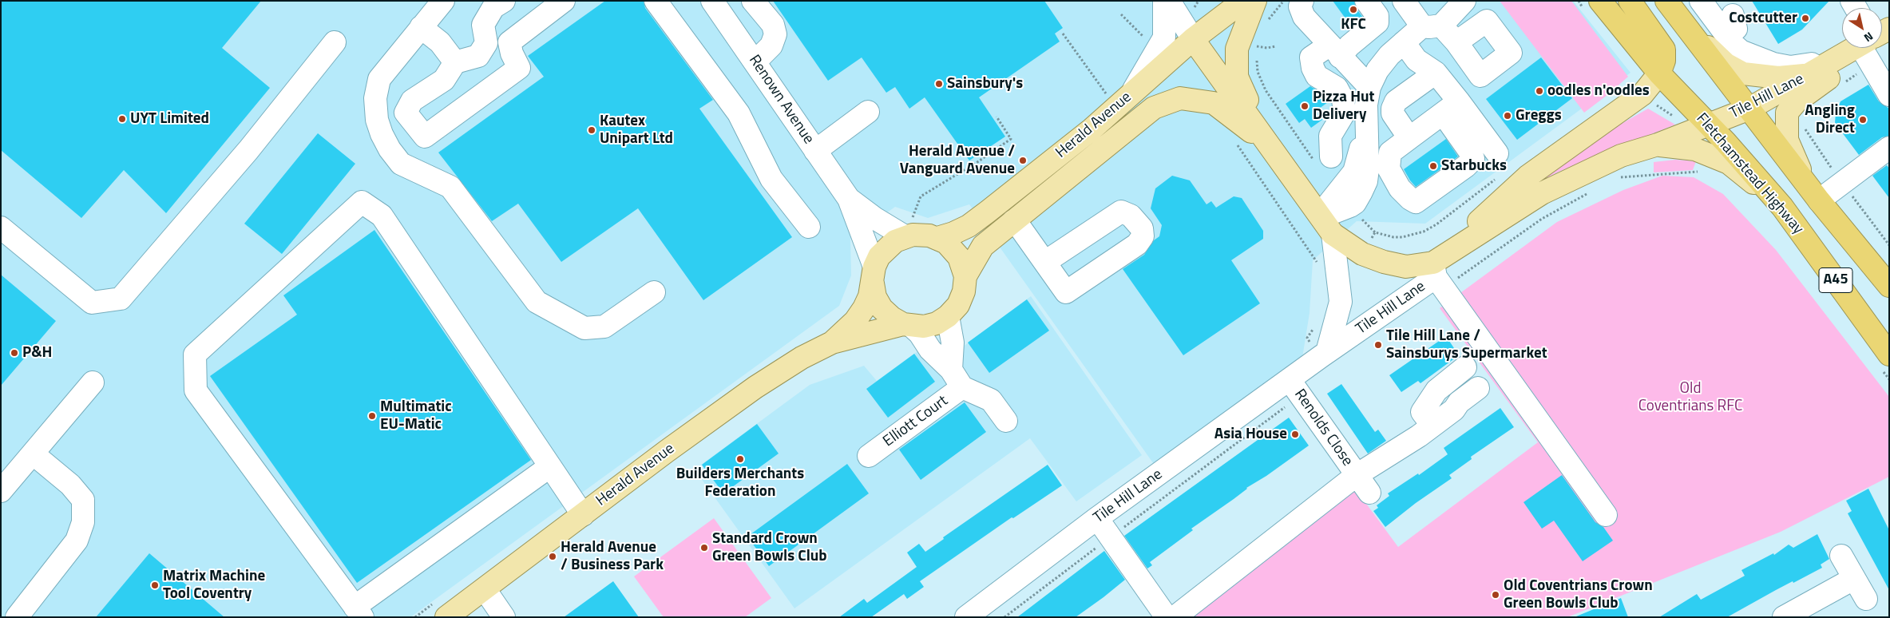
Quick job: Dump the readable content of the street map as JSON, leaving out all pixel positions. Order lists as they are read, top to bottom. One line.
{"streets":{"highway":["Fletchamstead Highway","A45"],"main road":["Tile Hill Lane","Herald Avenue"],"street":["Renown Avenue","Elliott Court","Renolds Close"]},"crossings":[["Tile Hill Lane","Fletchamstead Highway"],["Tile Hill Lane","A45"],["Tile Hill Lane","Renolds Close"],["Renown Avenue","Herald Avenue"],["Renown Avenue","Elliott Court"],["Herald Avenue","Elliott Court"]],"parks":["Old Coventrians RFC"],"places":["KFC","Costcutter","Sainsbury's","oodles n'oodles","Pizza Hut Delivery","Greggs","UYT Limited","Angling Direct","Kautex Unipart Ltd","Herald Avenue / Vanguard Avenue","Starbucks","Tile Hill Lane / Sainsburys Supermarket","P&H","Multimatic EU-Matic","Asia House","Builders Merchants Federation","Standard Crown Green Bowls Club","Herald Avenue / Business Park","Matrix Machine Tool Coventry","Old Coventrians Crown Green Bowls Club"],"north":"bottom right"}
